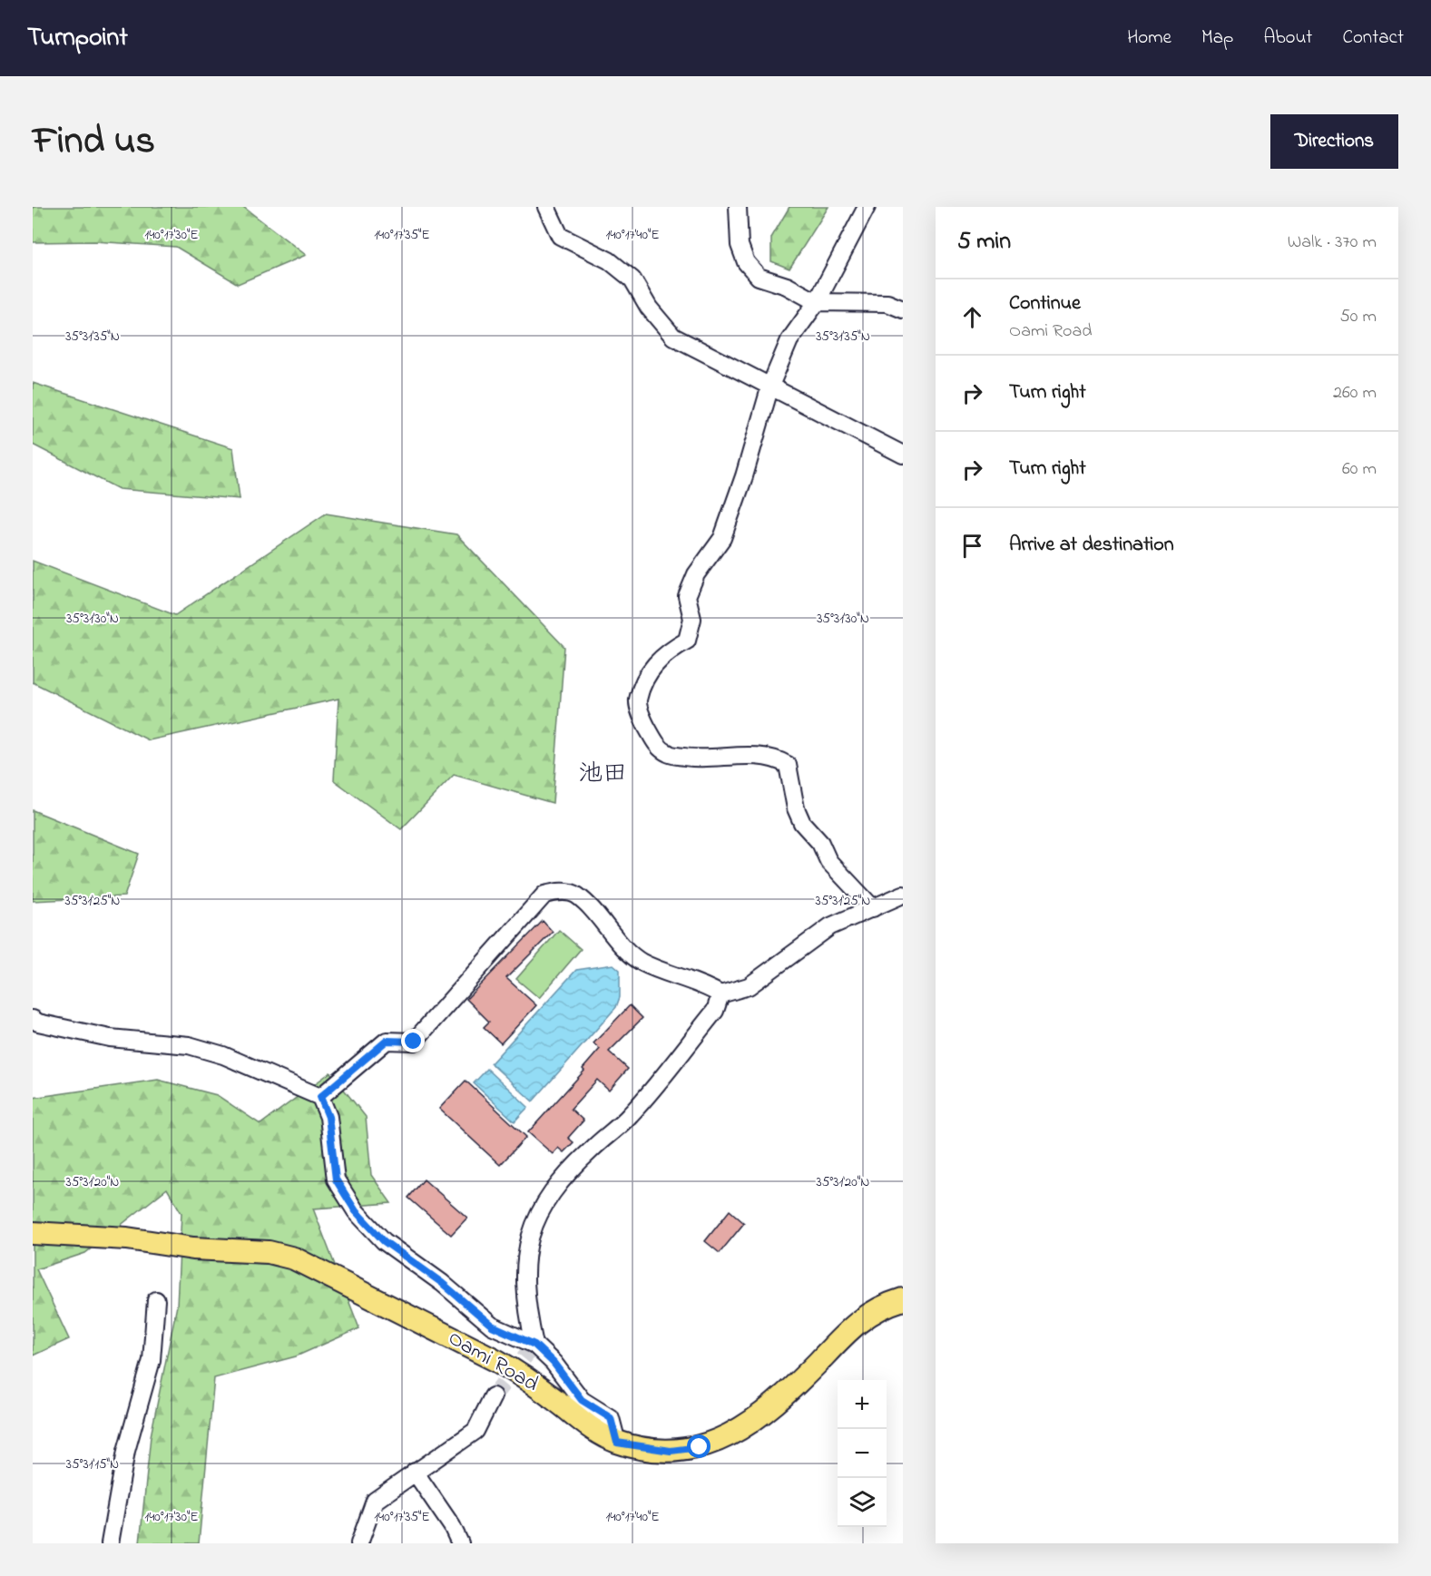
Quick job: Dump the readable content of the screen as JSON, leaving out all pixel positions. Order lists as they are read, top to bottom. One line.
{"streets":{"main road":["Oami Road"]},"districts":["池田"],"page":{"header":"Turnpoint","nav":["Home","Map","About","Contact"],"title":"Find us","buttons":"Directions","heading":["5 min","Walk · 370 m"],"list":[["Continue","Oami Road","50 m"],["Turn right","260 m"],["Turn right","60 m"],"Arrive at destination"],"map_buttons":["+","−"]},"coordinates":["140°17'30\"E","140°17'35\"E","140°17'40\"E","35°31'35\"N","35°31'30\"N","35°31'25\"N","35°31'20\"N","35°31'15\"N"]}
